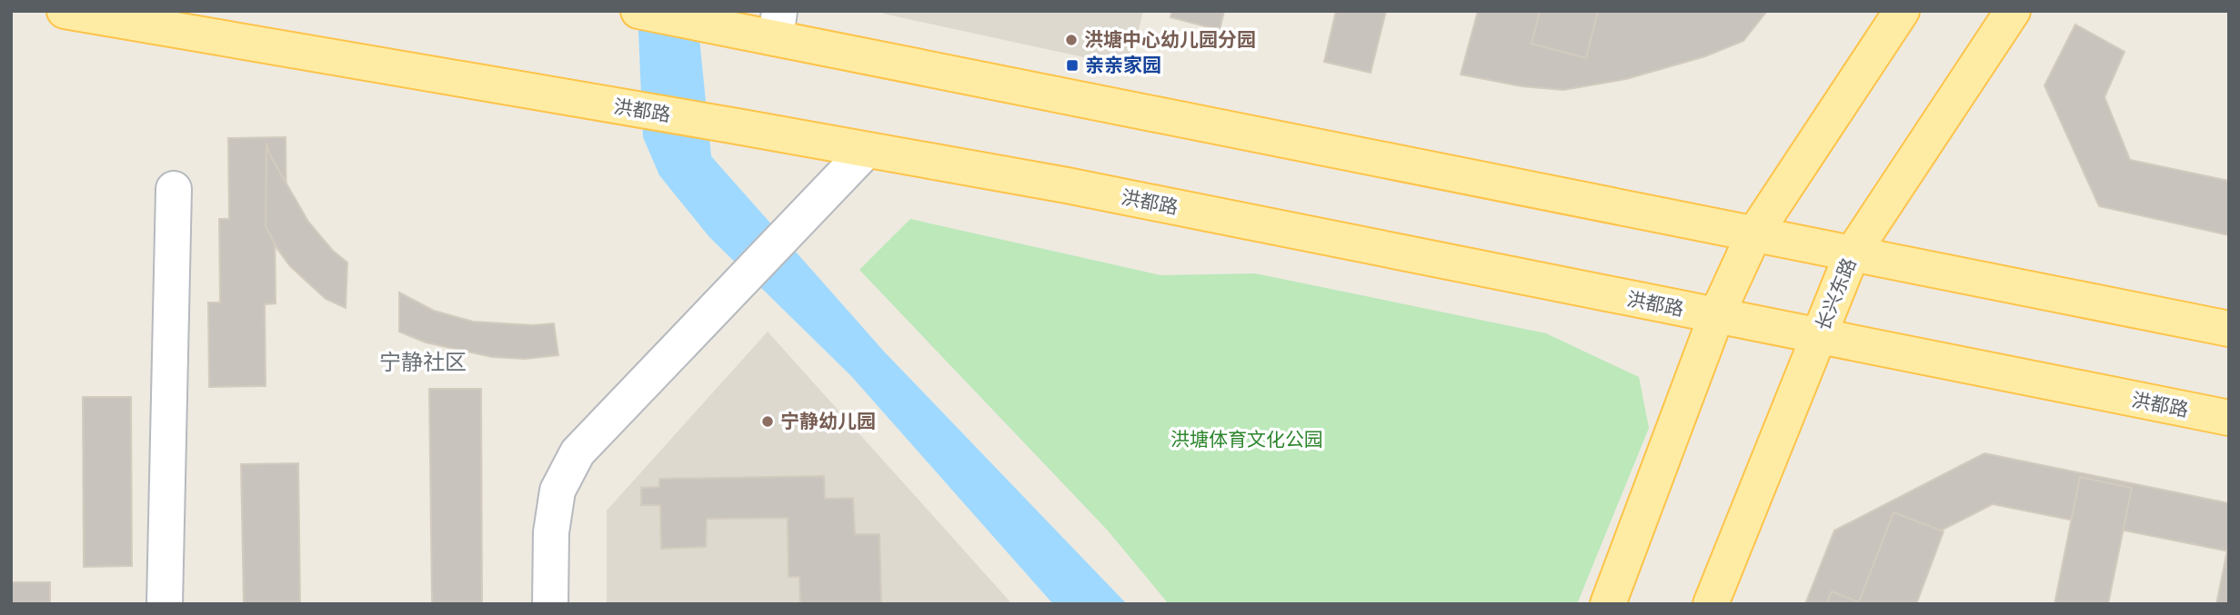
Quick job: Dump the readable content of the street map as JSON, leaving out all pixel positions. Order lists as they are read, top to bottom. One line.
{"streets":{"main road":["洪都路","长兴东路"]},"crossings":[["洪都路","长兴东路"]],"districts":["宁静社区"],"parks":["洪塘体育文化公园"],"places":{"other":["洪塘中心幼儿园分园","宁静幼儿园"],"transit":["亲亲家园"]}}
